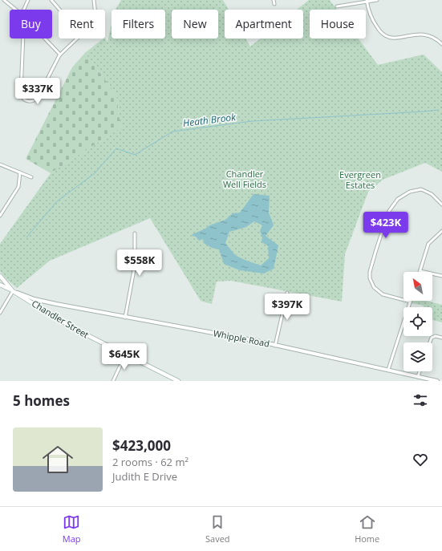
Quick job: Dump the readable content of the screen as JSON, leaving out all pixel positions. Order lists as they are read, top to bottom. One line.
{"streets":{"main road":["Chandler Street","Whipple Road"]},"crossings":[["Chandler Street","Whipple Road"]],"water":["Heath Brook"],"parks":["Chandler Well Fields","Evergreen Estates"],"north":"top left","page":{"chip":["Buy","Rent","Filters","New","Apartment","House"],"price":["$337K","$423K","$558K","$397K","$645K"],"heading":"5 homes","list":[{"name":"$423,000","note":"2 rooms · 62 m² · Judith E Drive"}],"tabs":["Map","Saved","Home"]}}
